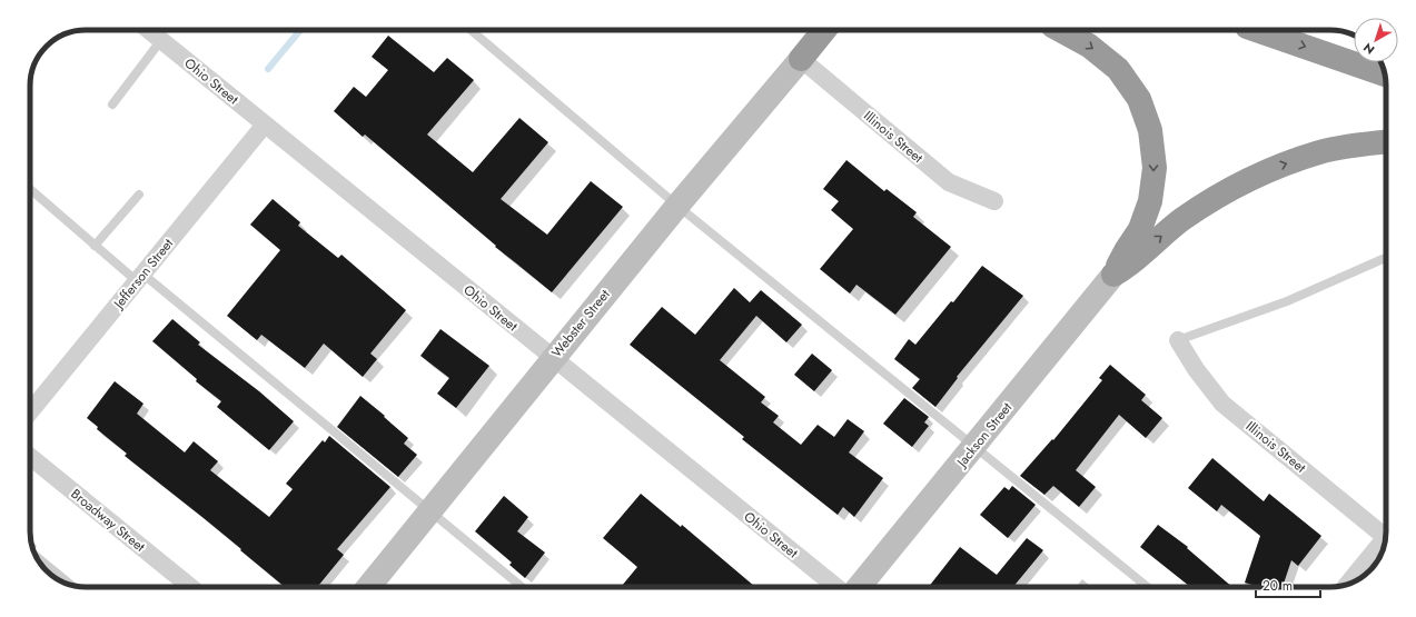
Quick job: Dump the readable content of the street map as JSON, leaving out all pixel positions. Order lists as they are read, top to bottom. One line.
{"streets":{"street":["Ohio Street","Illinois Street","Jefferson Street","Webster Street","Jackson Street","Broadway Street"]},"crossings":[["Ohio Street","Jefferson Street"],["Ohio Street","Webster Street"],["Illinois Street","Webster Street"]],"scale_bar":"20 m","north":"bottom left"}
